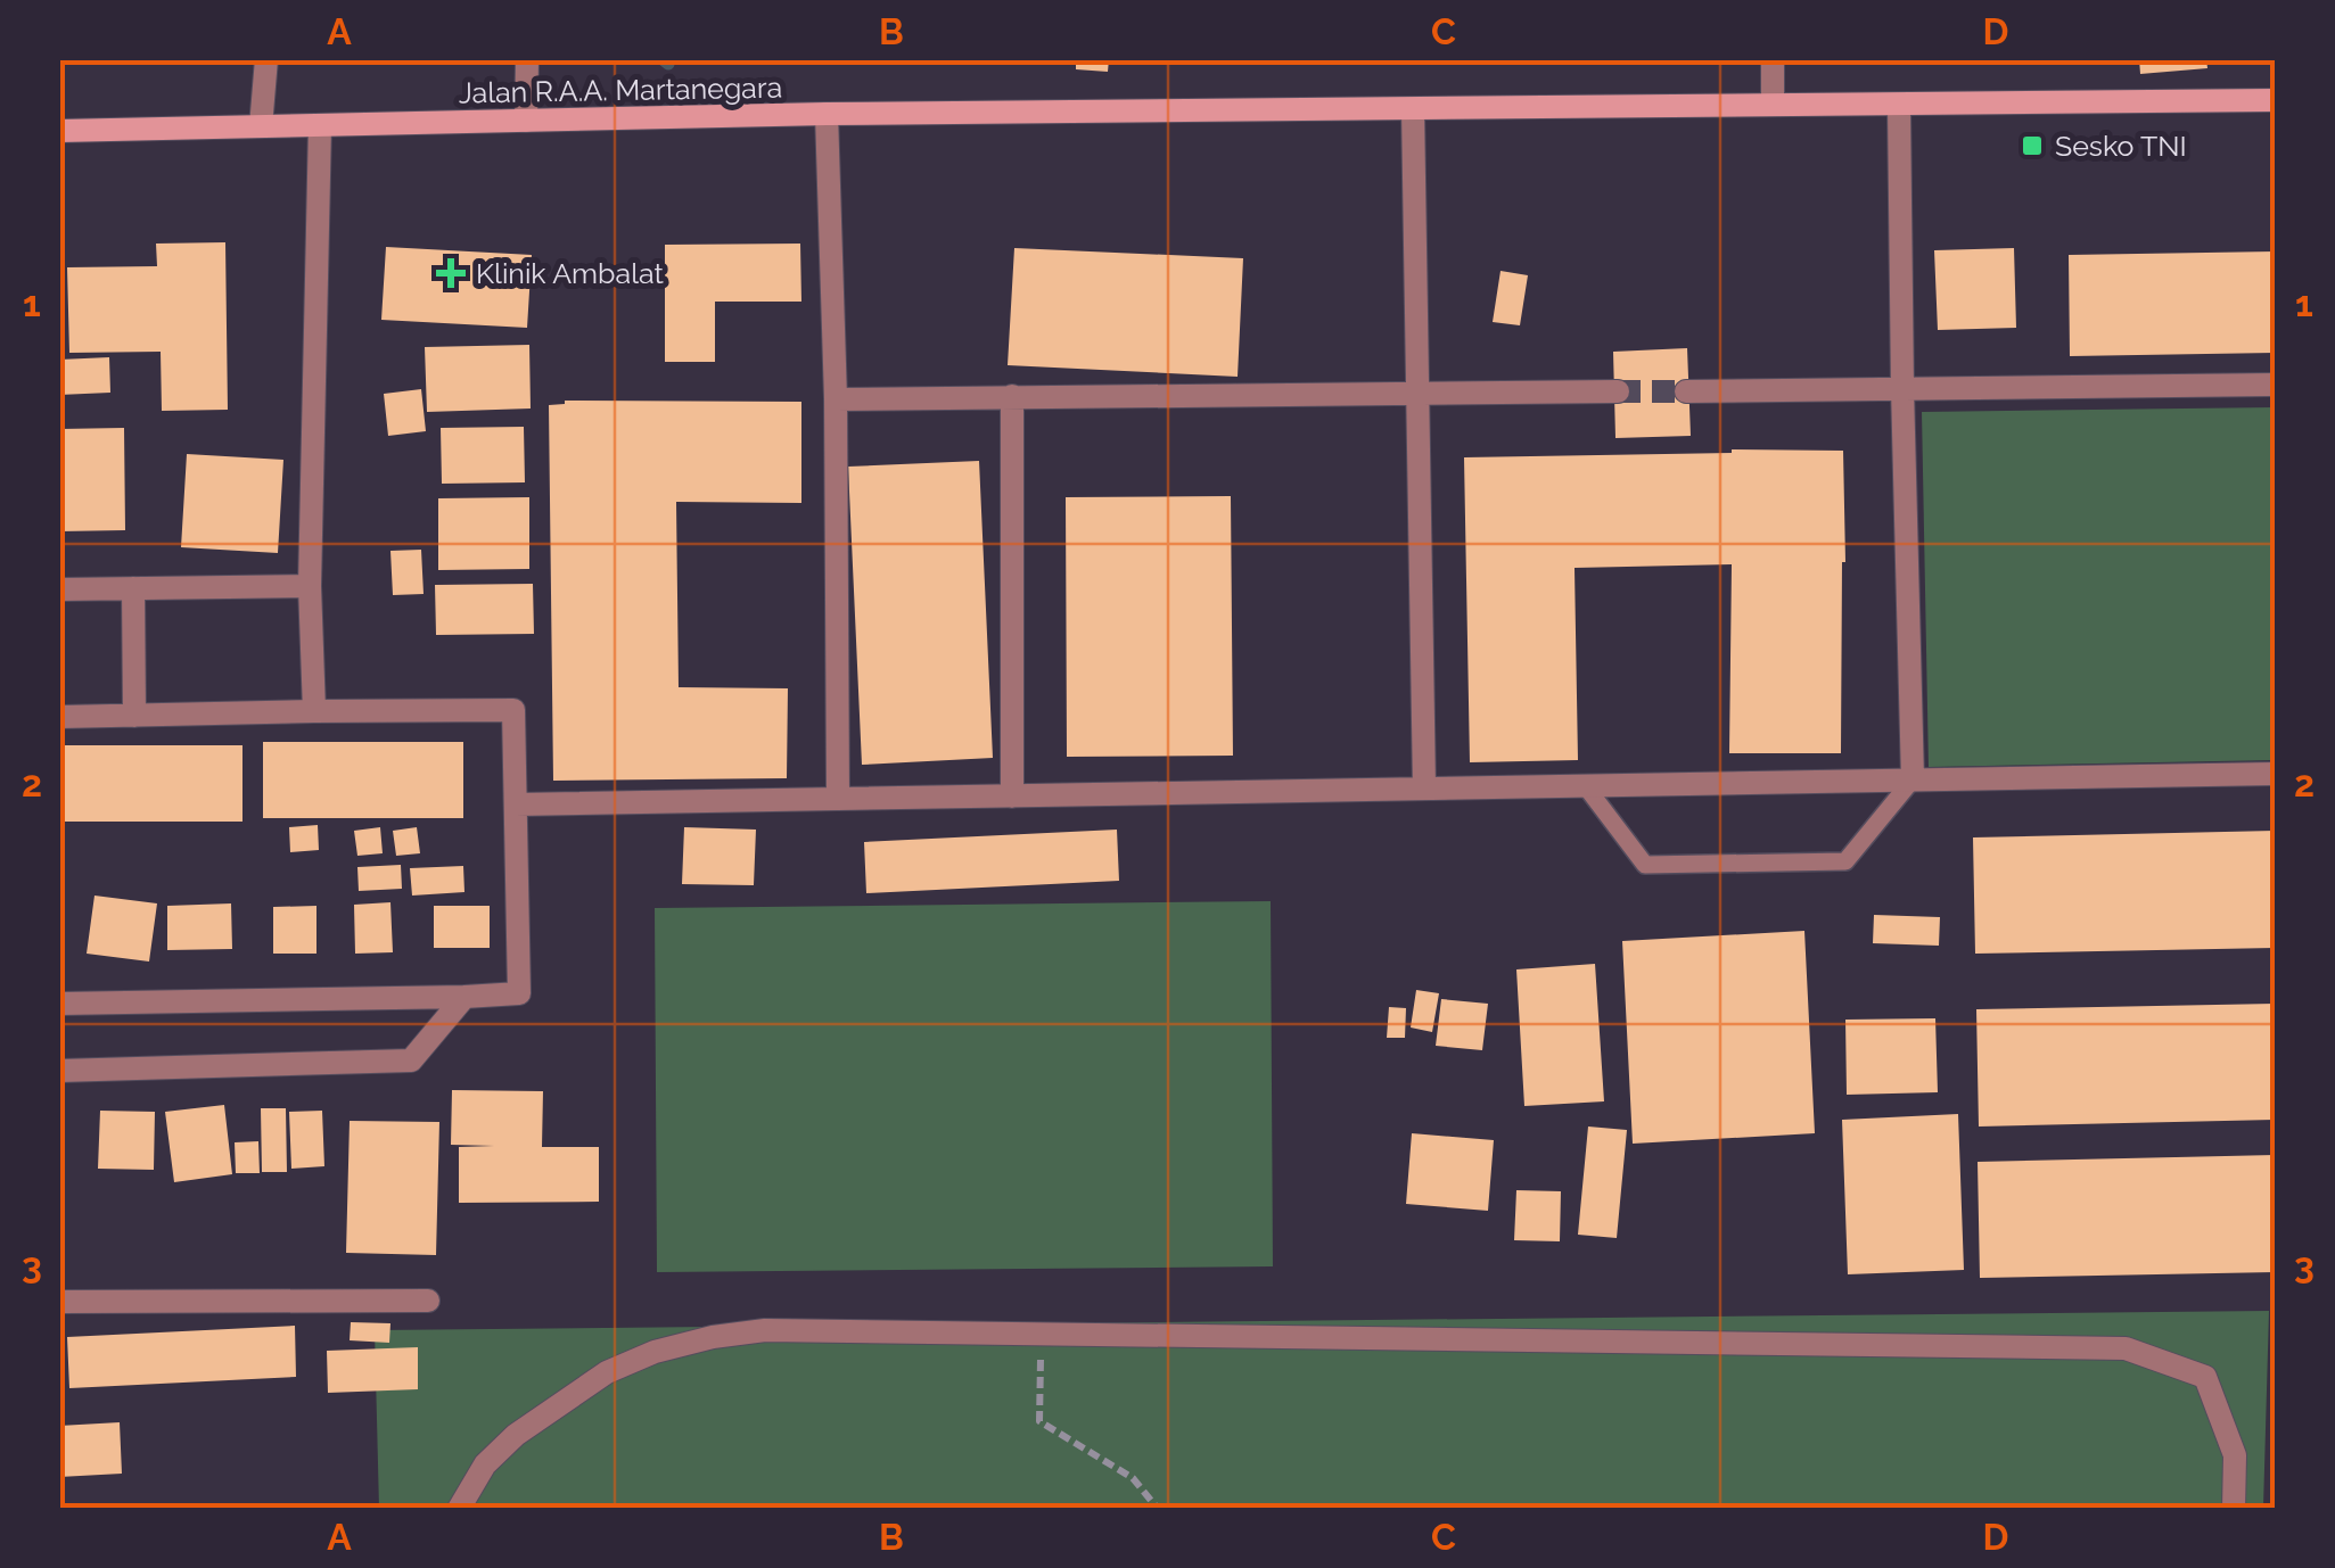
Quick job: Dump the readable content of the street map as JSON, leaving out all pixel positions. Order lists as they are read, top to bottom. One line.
{"streets":{"main road":["Jalan R.A.A. Martanegara"]},"places":{"transit":["Sesko TNI"],"health":["Klinik Ambalat"]},"grid":{"columns":["A","B","C","D"],"rows":["1","2","3"]}}
